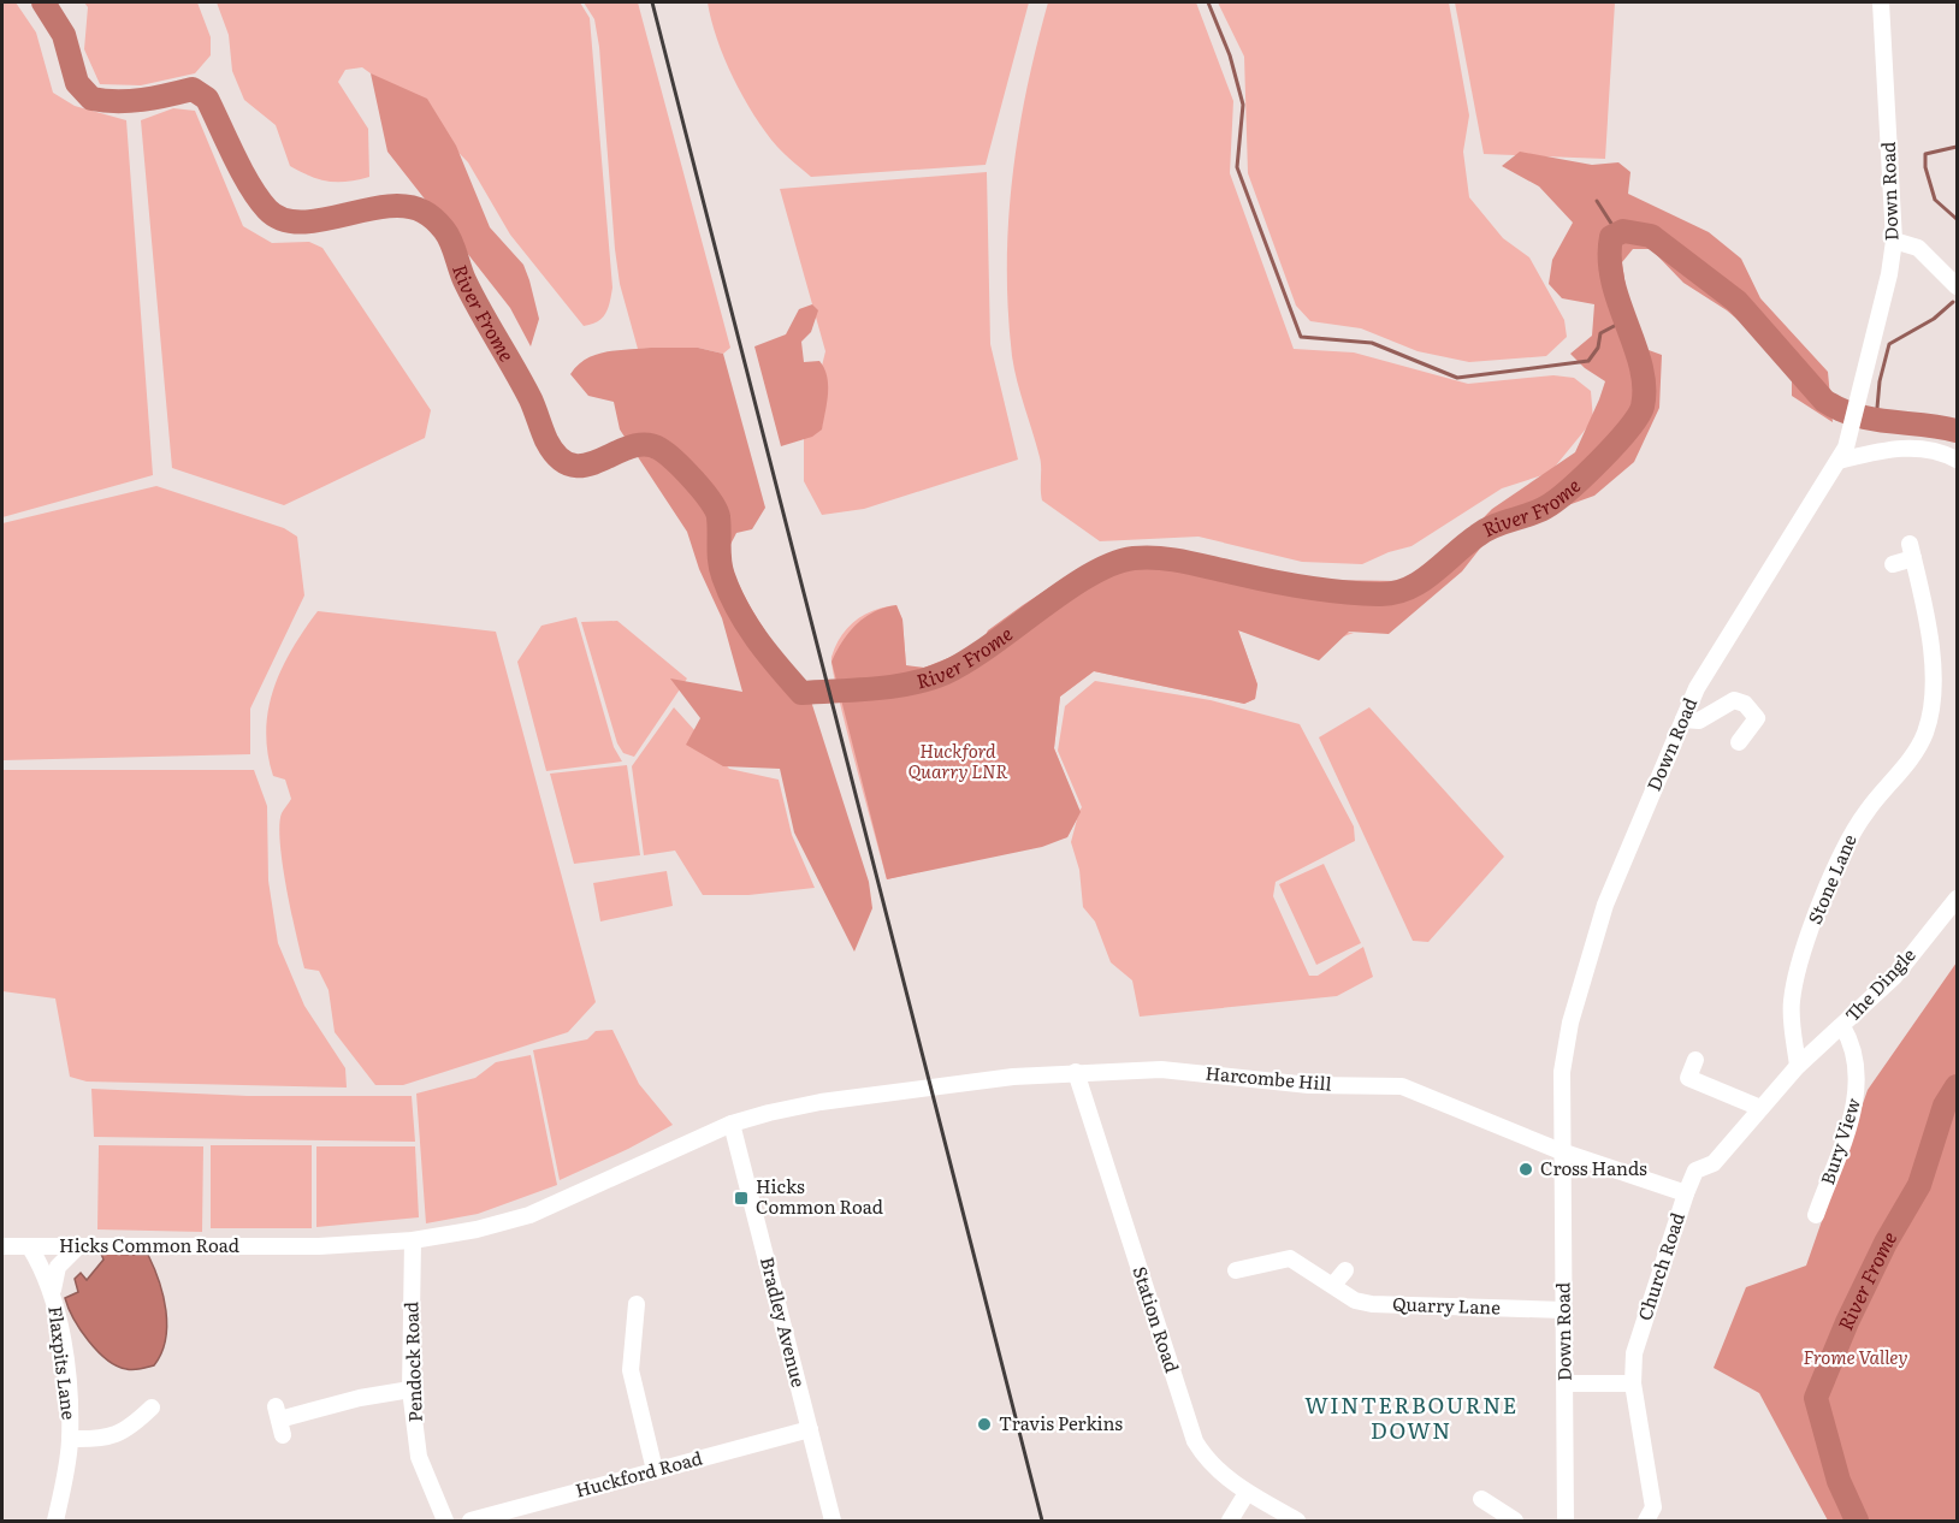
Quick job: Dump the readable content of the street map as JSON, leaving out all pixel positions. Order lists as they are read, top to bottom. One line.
{"streets":{"street":["Down Road","Stone Lane","The Dingle","Harcombe Hill","Bury View","Hicks Common Road","Church Road","Quarry Lane","Station Road","Bradley Avenue","Pendock Road","Flaxpits Lane","Huckford Road"]},"crossings":[["Down Road","Harcombe Hill"],["Down Road","Church Road"],["Down Road","Quarry Lane"],["Stone Lane","The Dingle"],["The Dingle","Bury View"],["Harcombe Hill","Hicks Common Road"],["Harcombe Hill","Church Road"],["Harcombe Hill","Station Road"],["Hicks Common Road","Bradley Avenue"],["Hicks Common Road","Pendock Road"],["Hicks Common Road","Flaxpits Lane"],["Bradley Avenue","Huckford Road"]],"districts":["WINTERBOURNE DOWN"],"water":["River Frome"],"parks":["Huckford Quarry LNR","Frome Valley"],"places":{"other":["Cross Hands","Travis Perkins"],"transit":["Hicks Common Road"]}}
